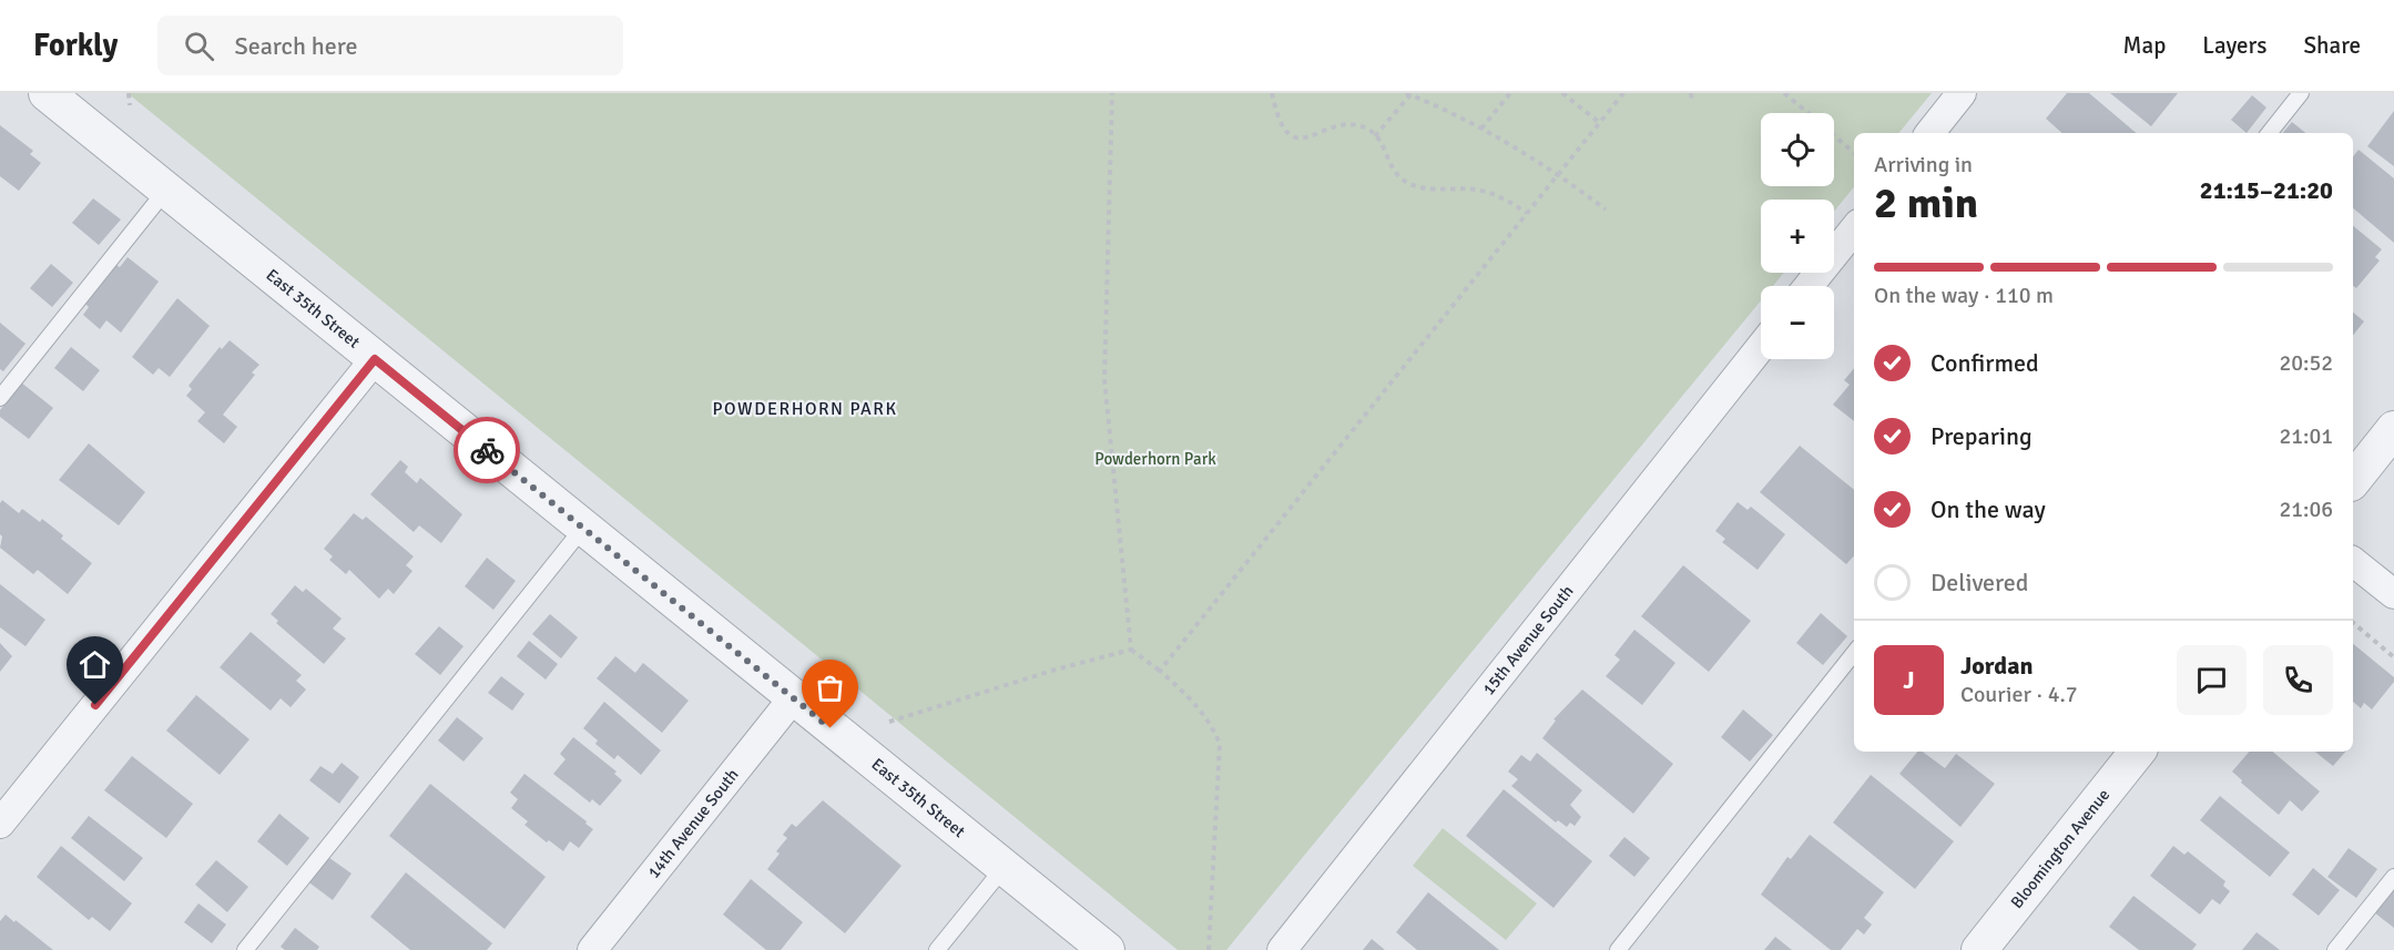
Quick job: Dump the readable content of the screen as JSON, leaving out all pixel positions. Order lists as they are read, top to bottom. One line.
{"streets":{"street":["East 35th Street","15th Avenue South","14th Avenue South","Bloomington Avenue"]},"crossings":[["East 35th Street","14th Avenue South"]],"districts":["POWDERHORN PARK"],"parks":["Powderhorn Park"],"page":{"header":"Forkly","search":"Search here","nav":["Map","Layers","Share"],"map_buttons":["+","−"],"heading":["2 min","Arriving in","21:15–21:20"],"panel":["Jordan","Courier · 4.7"],"bar":"On the way · 110 m","list":[["Confirmed","20:52"],["Preparing","21:01"],["On the way","21:06"],"Delivered"],"round":"J"}}
